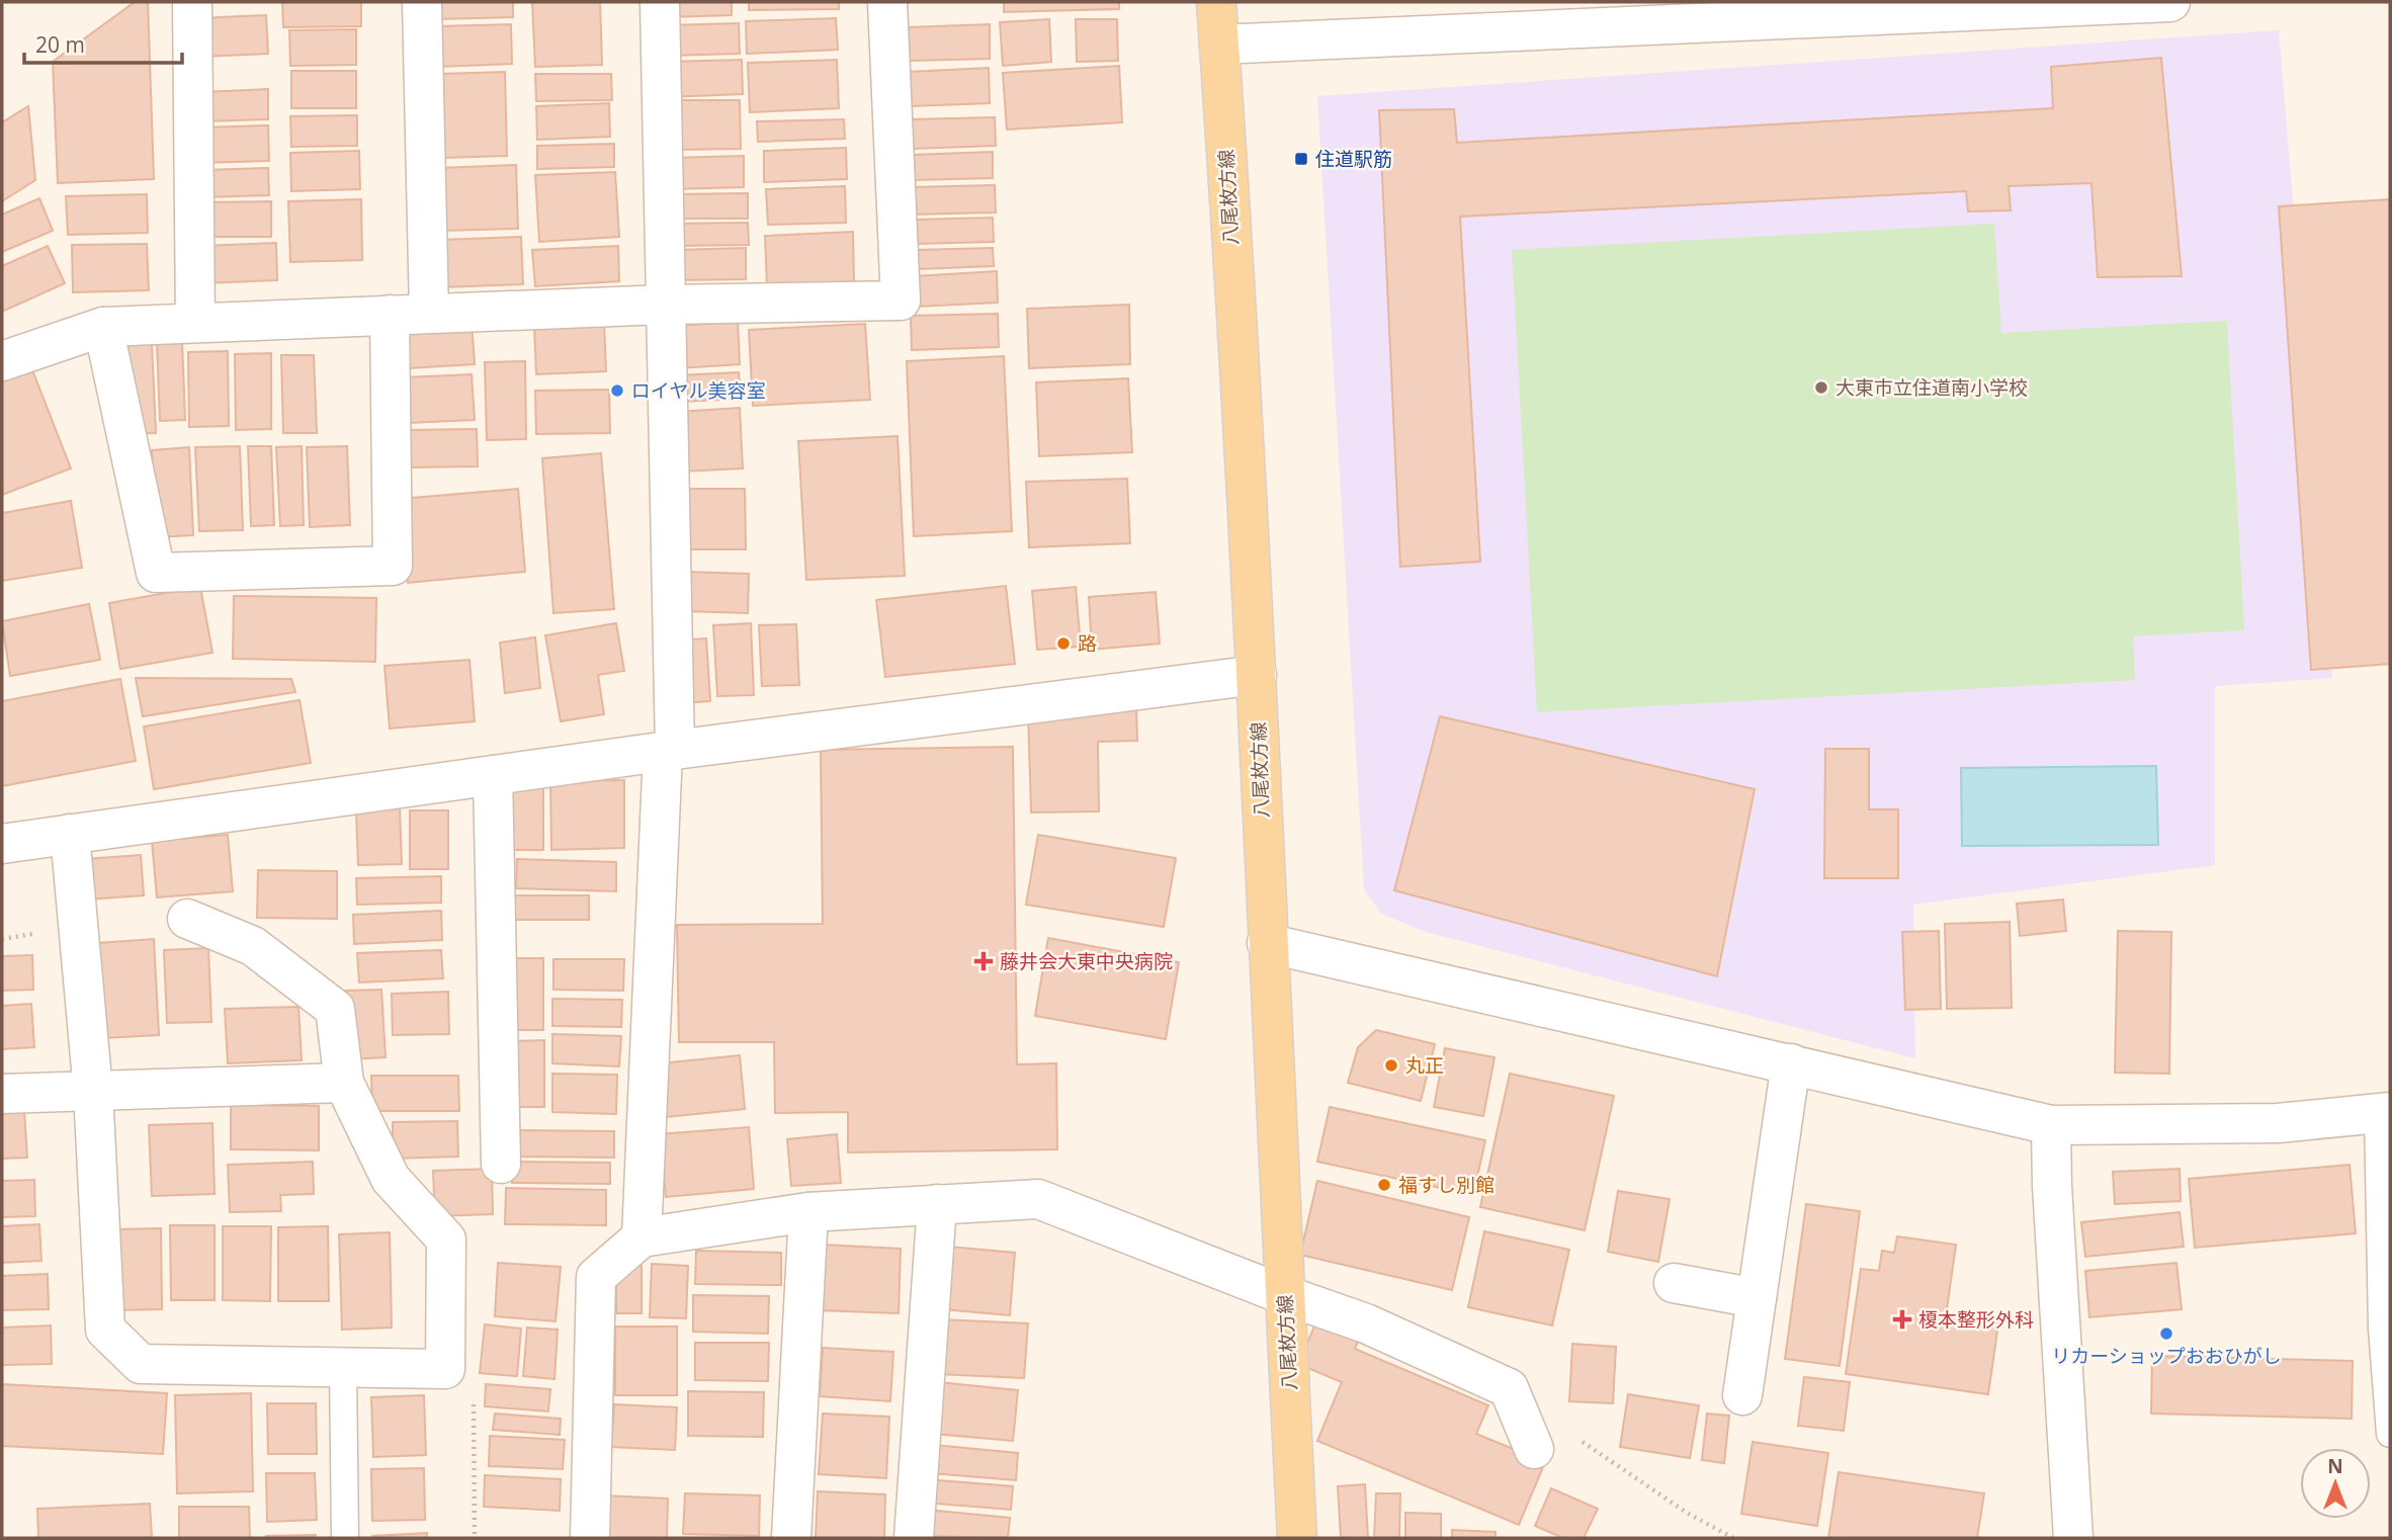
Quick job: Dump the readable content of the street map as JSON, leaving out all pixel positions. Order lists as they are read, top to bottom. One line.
{"streets":{"main road":["八尾枚方線"]},"places":{"transit":["住道駅筋"],"other":["大東市立住道南小学校","ロイヤル美容室","路","丸正","福すし別館","リカーショップおおひがし"],"health":["藤井会大東中央病院","榎本整形外科"]},"scale_bar":"20 m","north":"top"}
